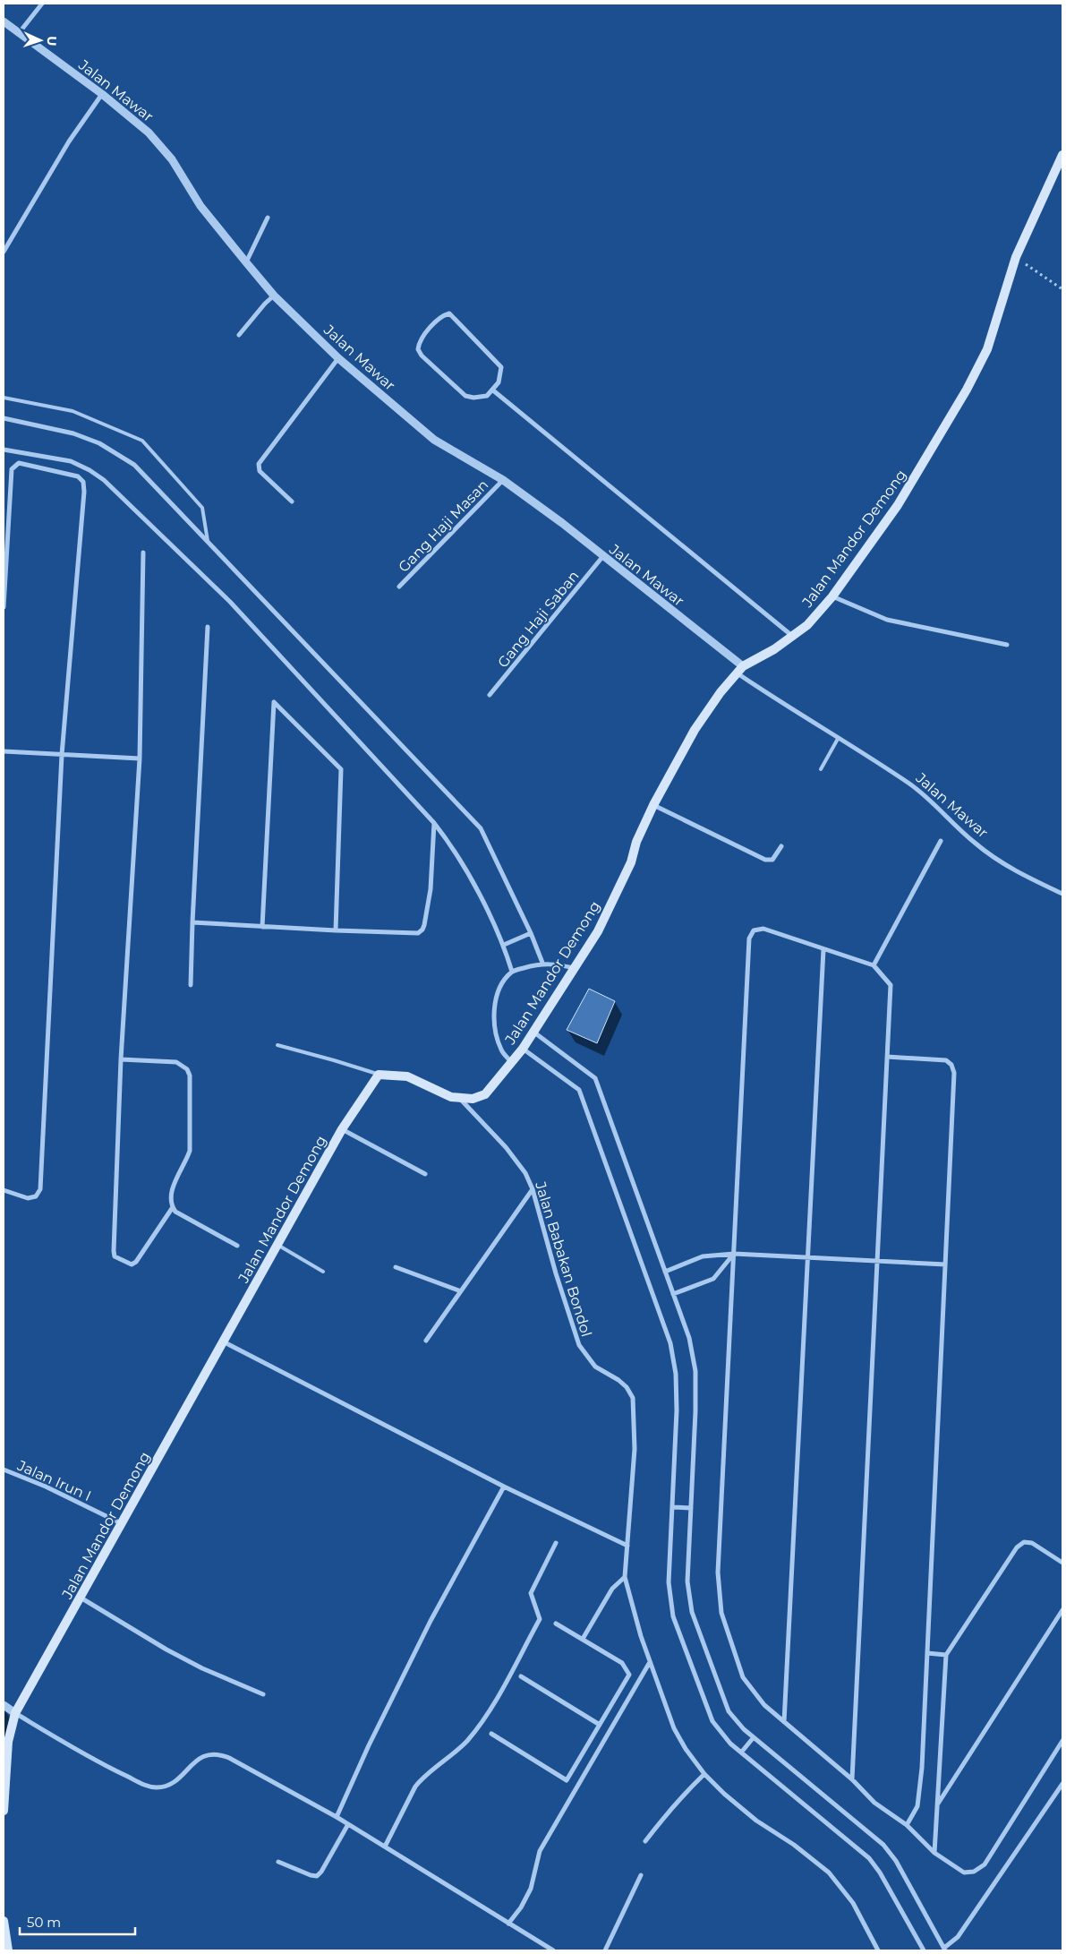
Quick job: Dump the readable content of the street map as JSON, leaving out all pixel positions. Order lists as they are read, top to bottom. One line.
{"streets":{"main road":["Jalan Mandor Demong"],"street":["Jalan Mawar","Gang Haji Masan","Gang Haji Saban","Jalan Babakan Bondol","Jalan Irun I"]},"crossings":[["Jalan Mawar","Gang Haji Masan"],["Jalan Mawar","Jalan Mandor Demong"],["Jalan Mawar","Gang Haji Saban"],["Jalan Mandor Demong","Jalan Babakan Bondol"],["Jalan Mandor Demong","Jalan Irun I"]],"scale_bar":"50 m","north":"right"}
